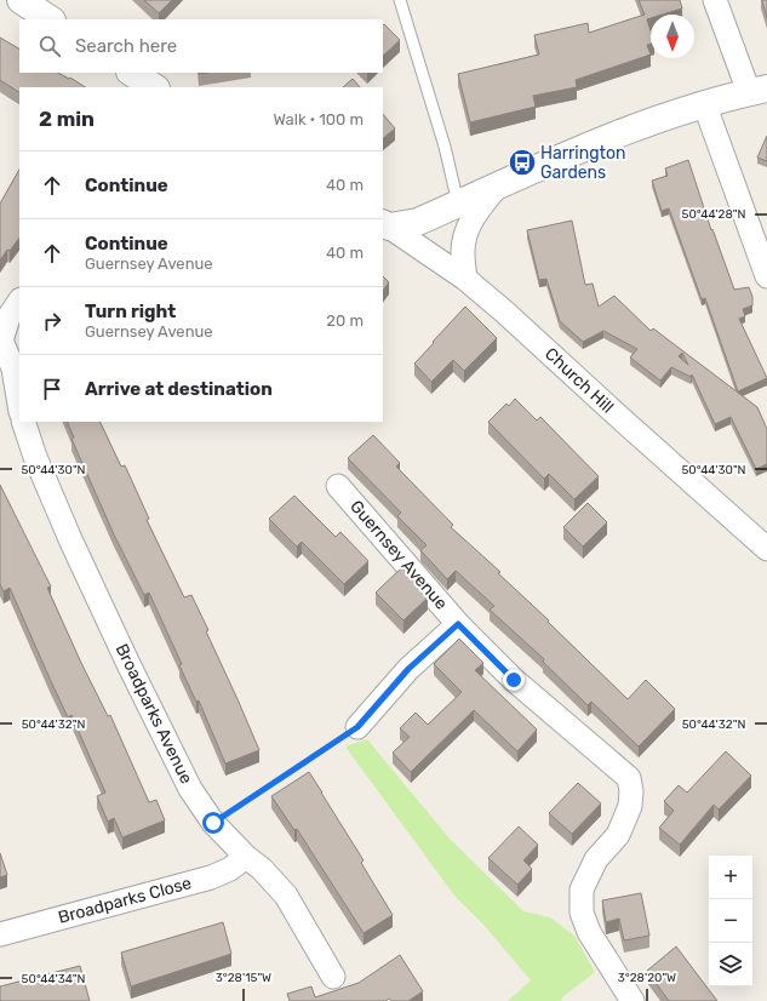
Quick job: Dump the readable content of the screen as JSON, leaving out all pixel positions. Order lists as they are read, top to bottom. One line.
{"streets":{"street":["Church Hill","Guernsey Avenue","Broadparks Avenue","Broadparks Close"]},"crossings":[["Broadparks Avenue","Broadparks Close"]],"places":{"bus stop":["Harrington Gardens"]},"north":"bottom","page":{"search":"Search here","heading":["2 min","Walk · 100 m"],"list":[["Continue","40 m"],["Continue","Guernsey Avenue","40 m"],["Turn right","Guernsey Avenue","20 m"],"Arrive at destination"],"map_buttons":["+","−"]},"coordinates":["50°44'28\"N","50°44'30\"N","50°44'32\"N","3°28'15\"W","3°28'20\"W","50°44'34\"N"]}
